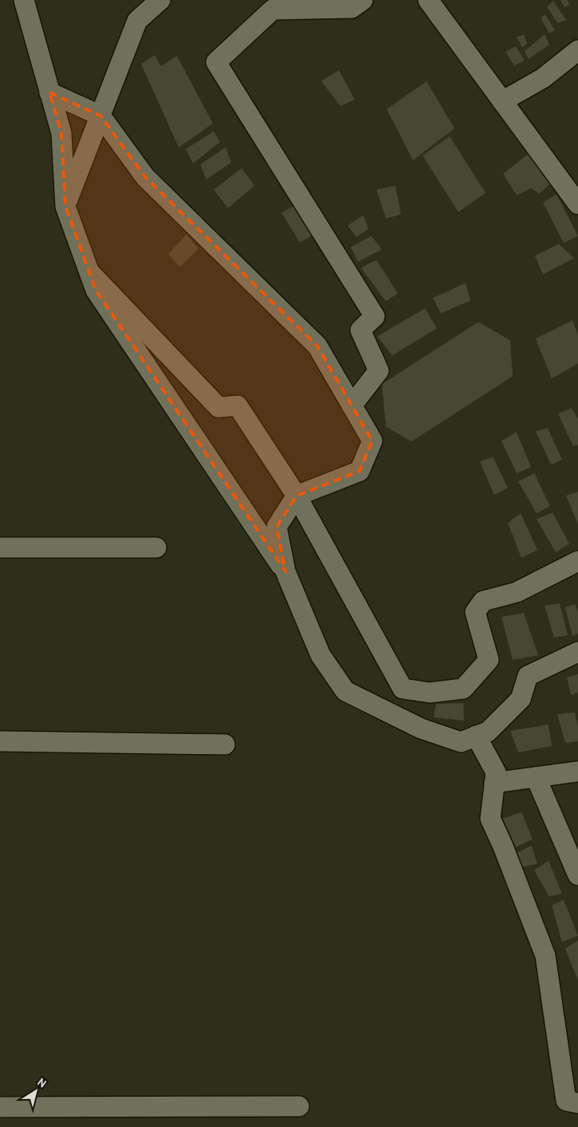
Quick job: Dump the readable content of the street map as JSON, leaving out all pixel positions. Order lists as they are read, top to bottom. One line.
{"north":"top right"}
